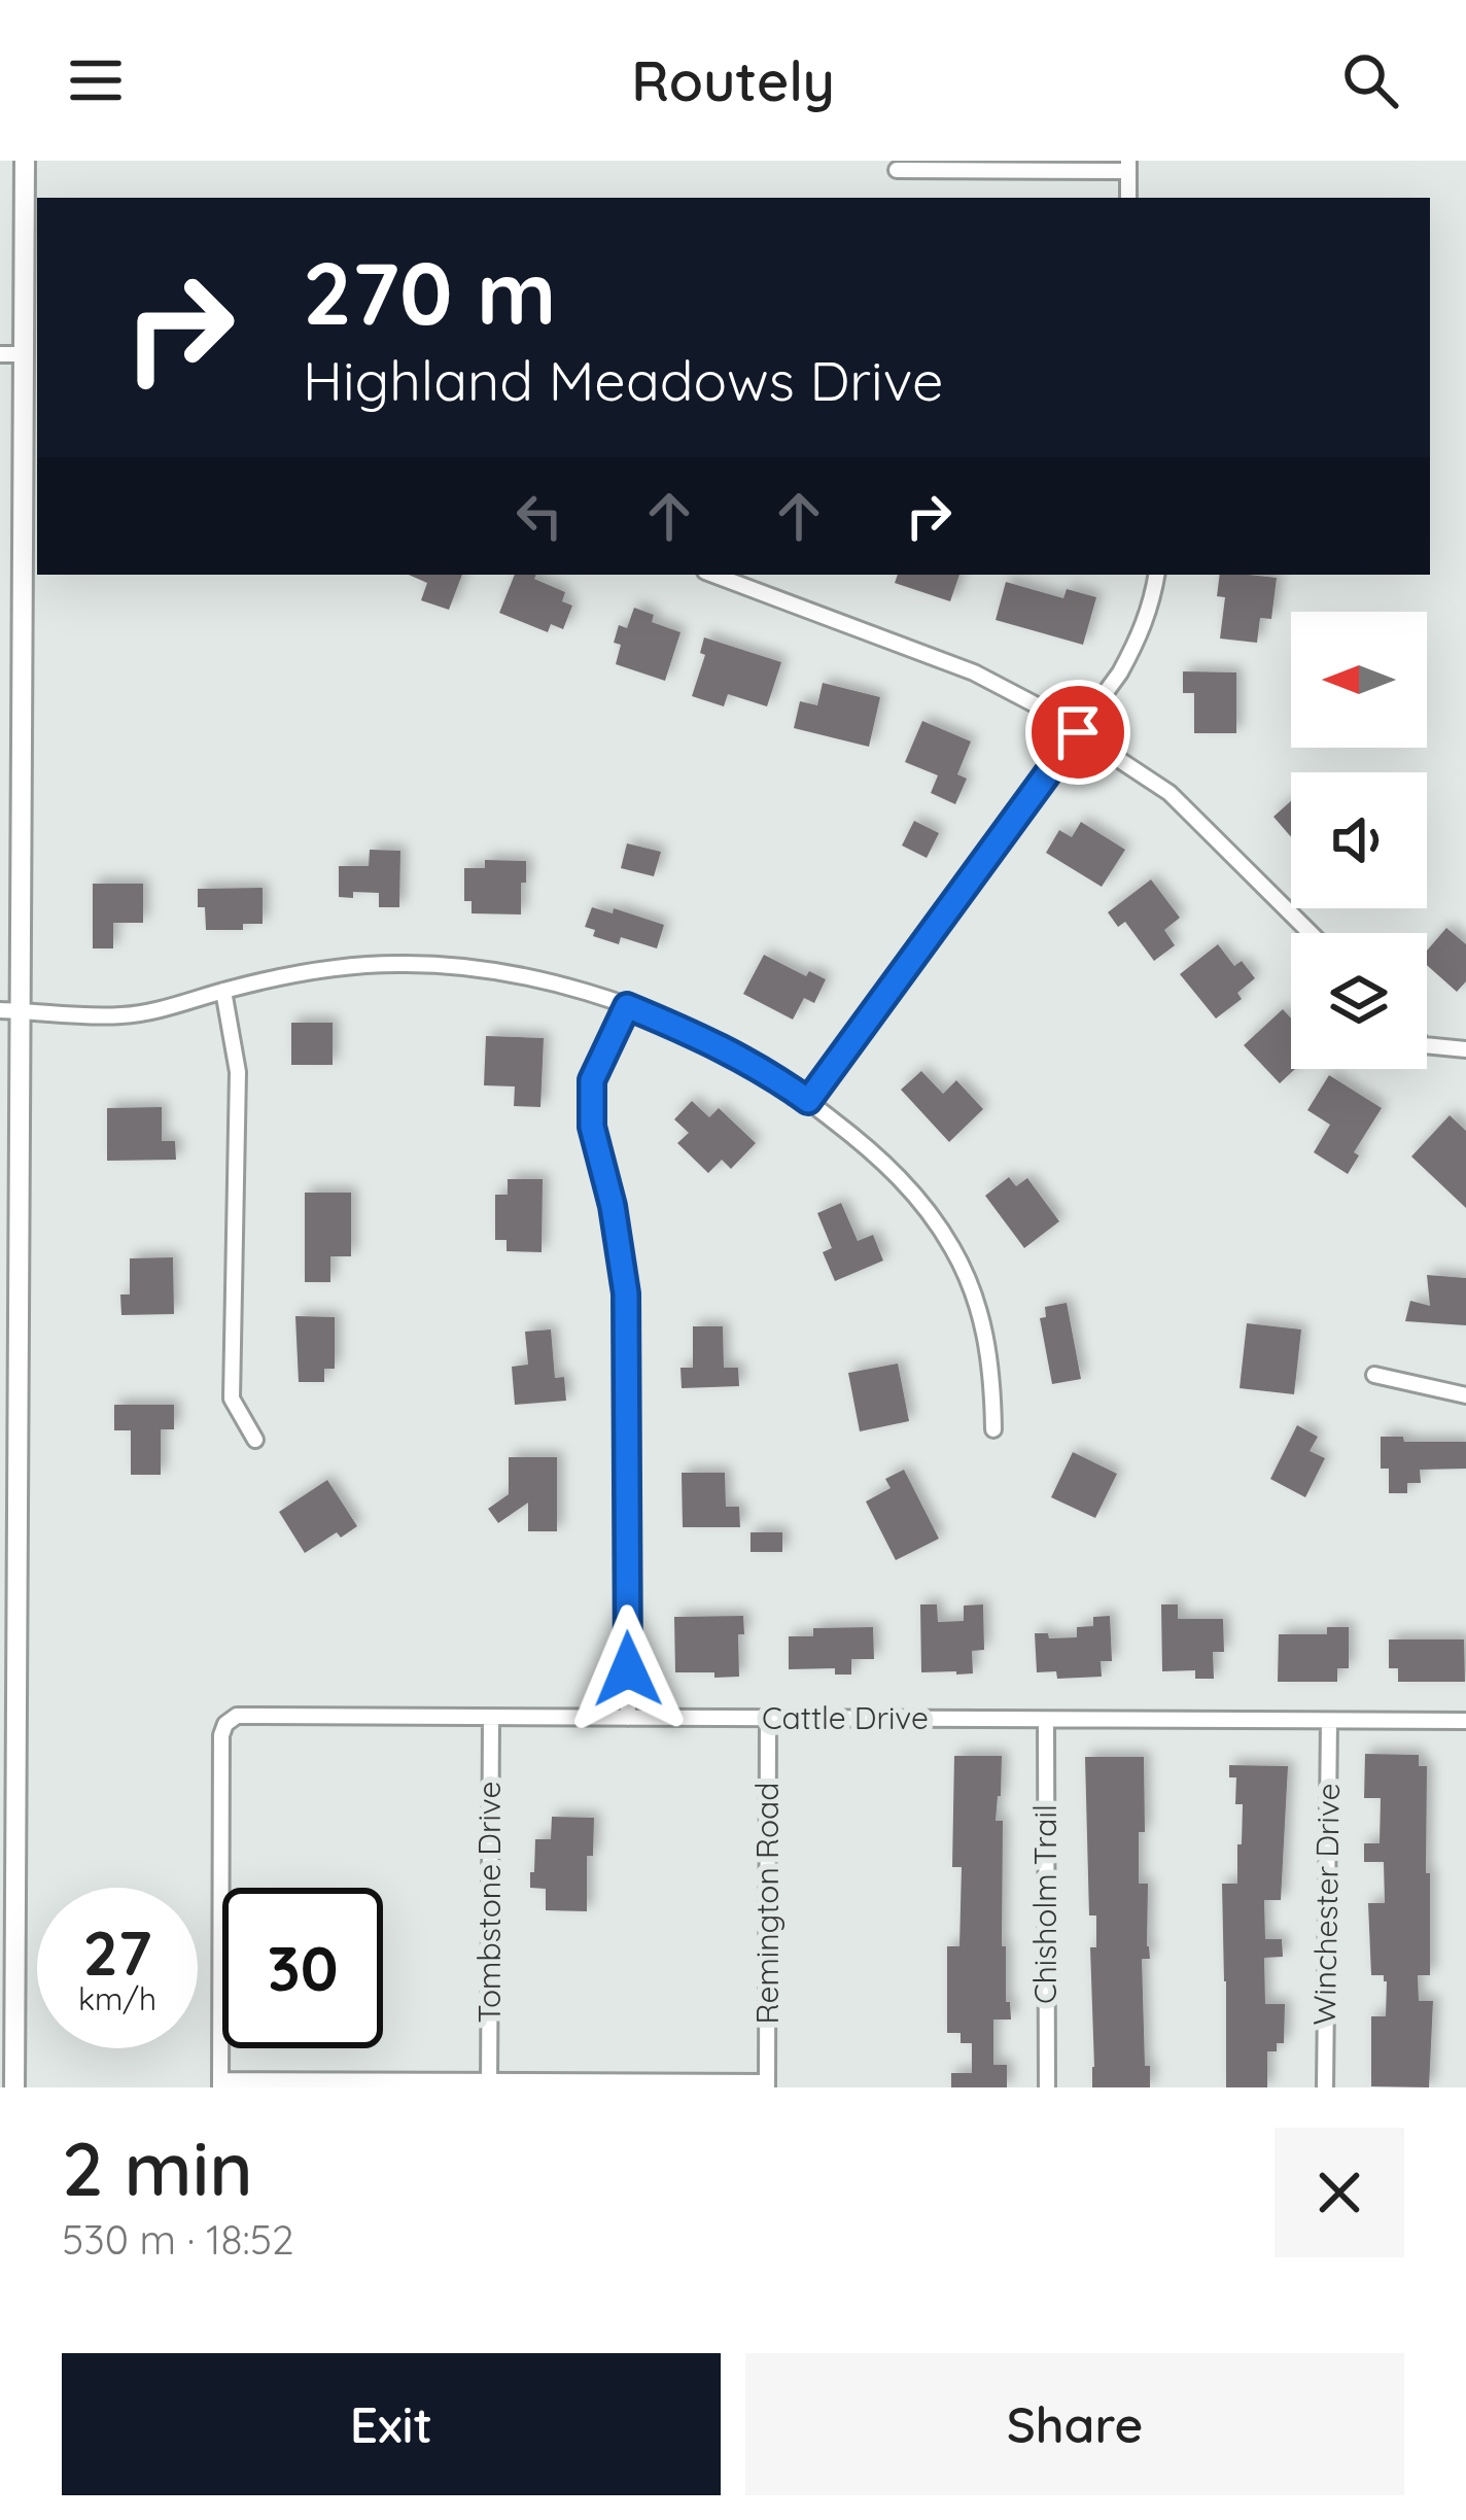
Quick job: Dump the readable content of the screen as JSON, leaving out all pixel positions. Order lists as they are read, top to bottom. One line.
{"streets":{"street":["Cattle Drive","Tombstone Drive","Remington Road","Chisholm Trail","Winchester Drive"]},"crossings":[["Cattle Drive","Tombstone Drive"],["Cattle Drive","Remington Road"],["Cattle Drive","Chisholm Trail"],["Cattle Drive","Winchester Drive"]],"north":"left","page":{"header":"Routely","turn":["270 m","Highland Meadows Drive"],"speed":"27 km/h","limit":"30","heading":["2 min","530 m · 18:52"],"buttons":["Exit","Share"]}}
